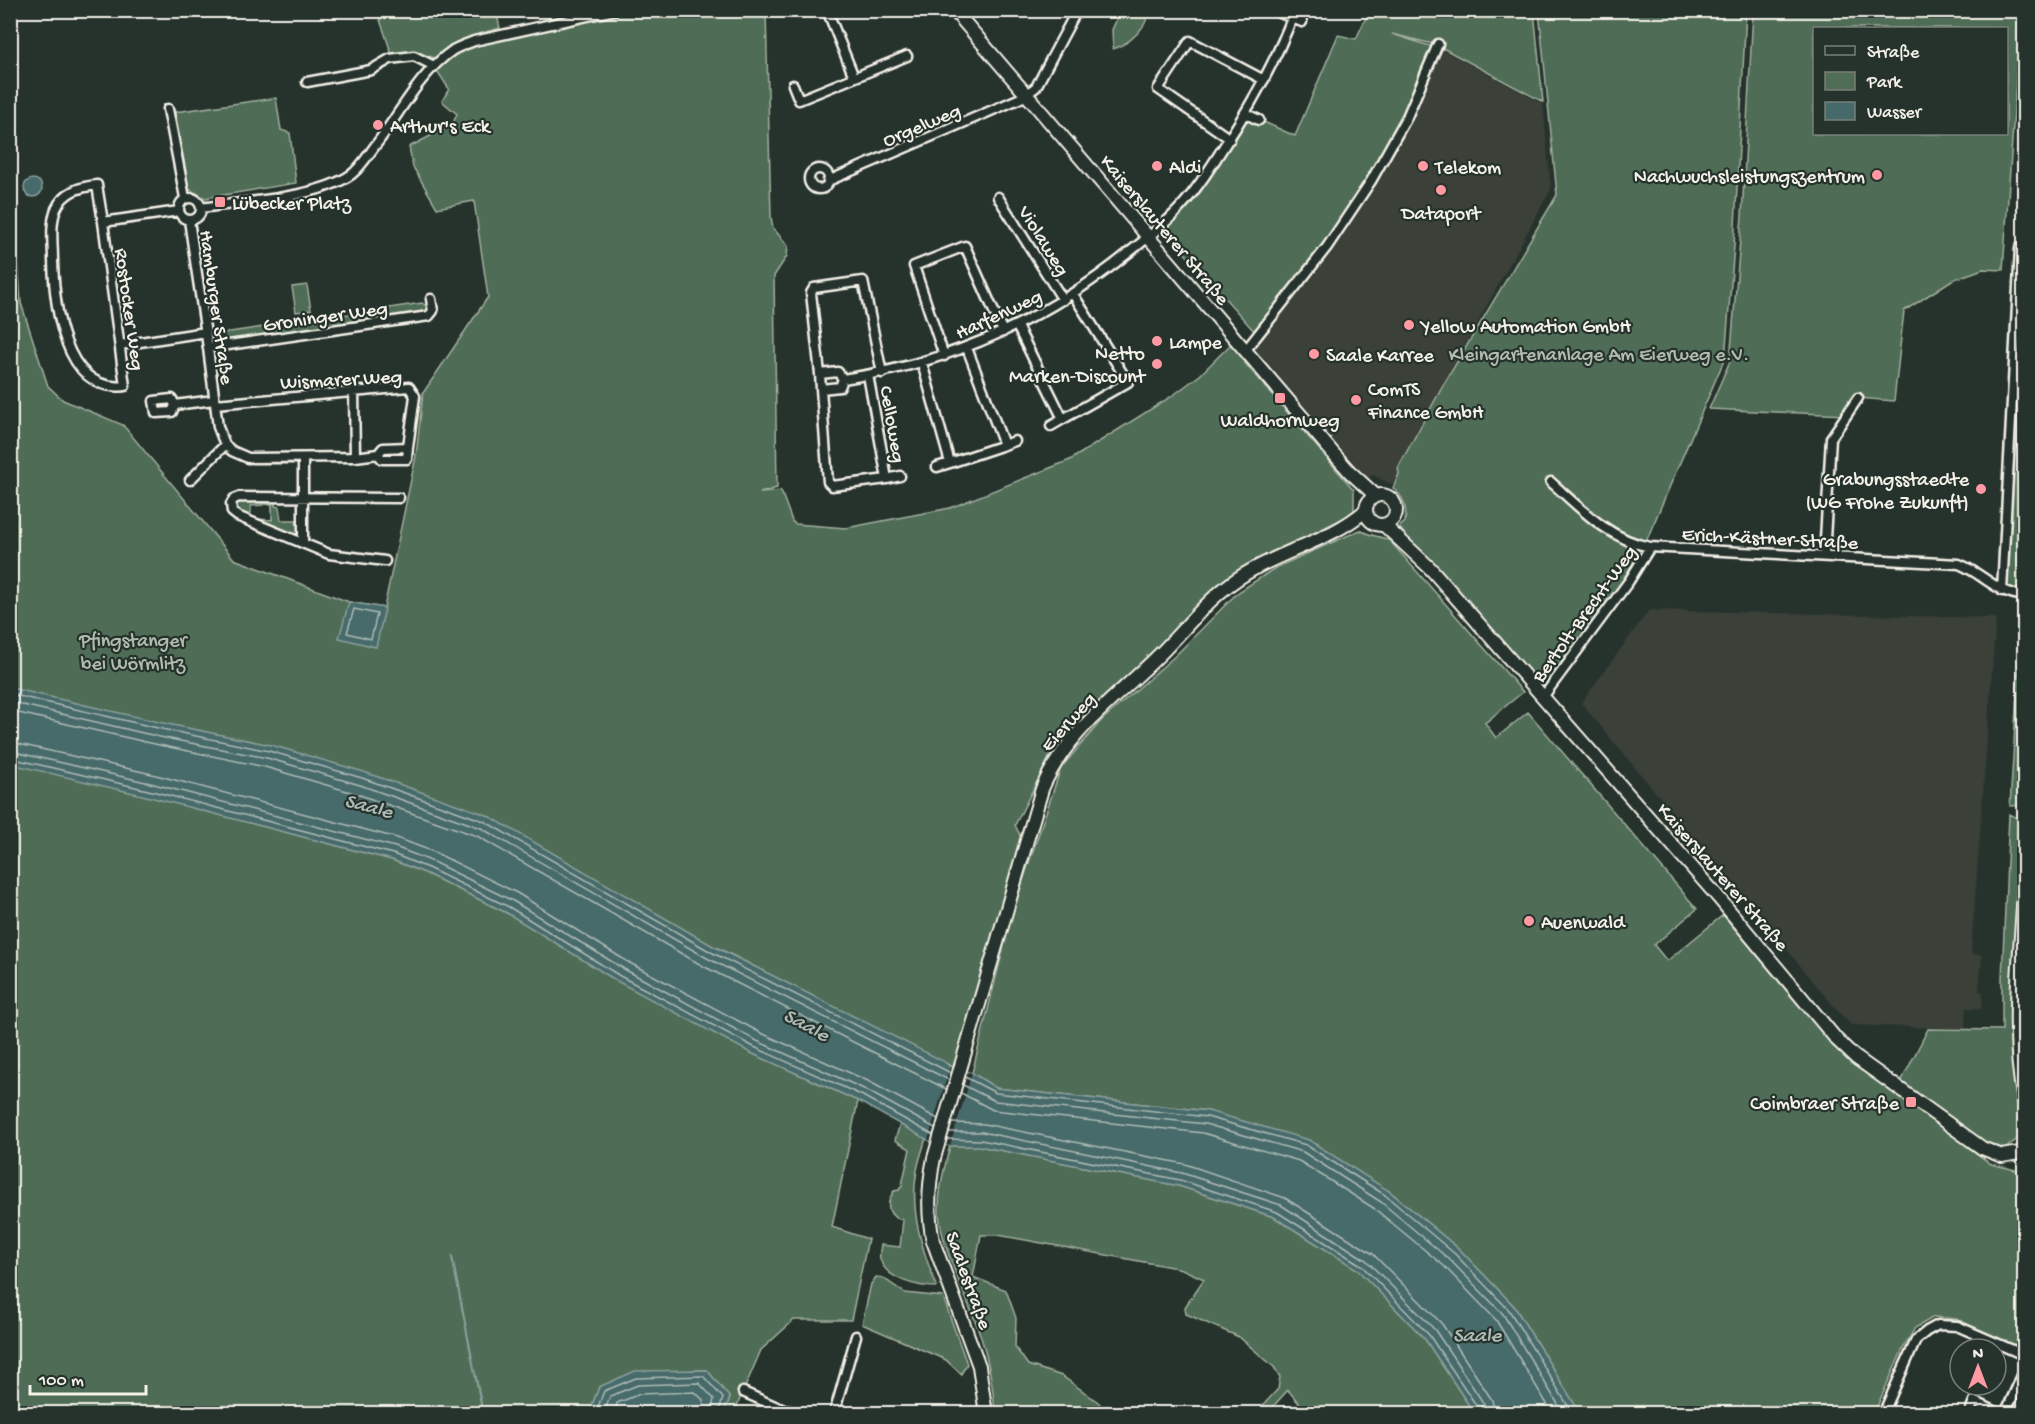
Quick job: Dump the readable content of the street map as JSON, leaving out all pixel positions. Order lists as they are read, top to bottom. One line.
{"streets":{"street":["Orgelweg","Kaiserslauterer Straße","Violaweg","Hamburger Straße","Rostocker Weg","Harfenweg","Groninger Weg","Wismarer Weg","Celloweg","Erich-Kästner-Straße","Bertolt-Brecht-Weg","Eierweg","Saalestraße"]},"crossings":[["Orgelweg","Kaiserslauterer Straße"],["Kaiserslauterer Straße","Harfenweg"],["Kaiserslauterer Straße","Bertolt-Brecht-Weg"],["Kaiserslauterer Straße","Eierweg"],["Violaweg","Harfenweg"],["Hamburger Straße","Rostocker Weg"],["Hamburger Straße","Groninger Weg"],["Hamburger Straße","Wismarer Weg"],["Harfenweg","Celloweg"],["Erich-Kästner-Straße","Bertolt-Brecht-Weg"],["Eierweg","Saalestraße"]],"water":["Saale"],"parks":["Kleingartenanlage Am Eierweg e.V.","Pfingstanger bei Wörmlitz"],"places":{"other":["Arthur's Eck","Aldi","Telekom","Nachwuchsleistungszentrum","Dataport","Yellow Automation GmbH","Lampe","Saale Karree","Netto Marken-Discount","ComTS Finance GmbH","Grabungsstaedte (WG Frohe Zukunft)","Auenwald"],"transit":["Lübecker Platz","Waldhornweg","Coimbraer Straße"]},"legend":["Straße","Park","Wasser"],"scale_bar":"100 m","north":"top"}
